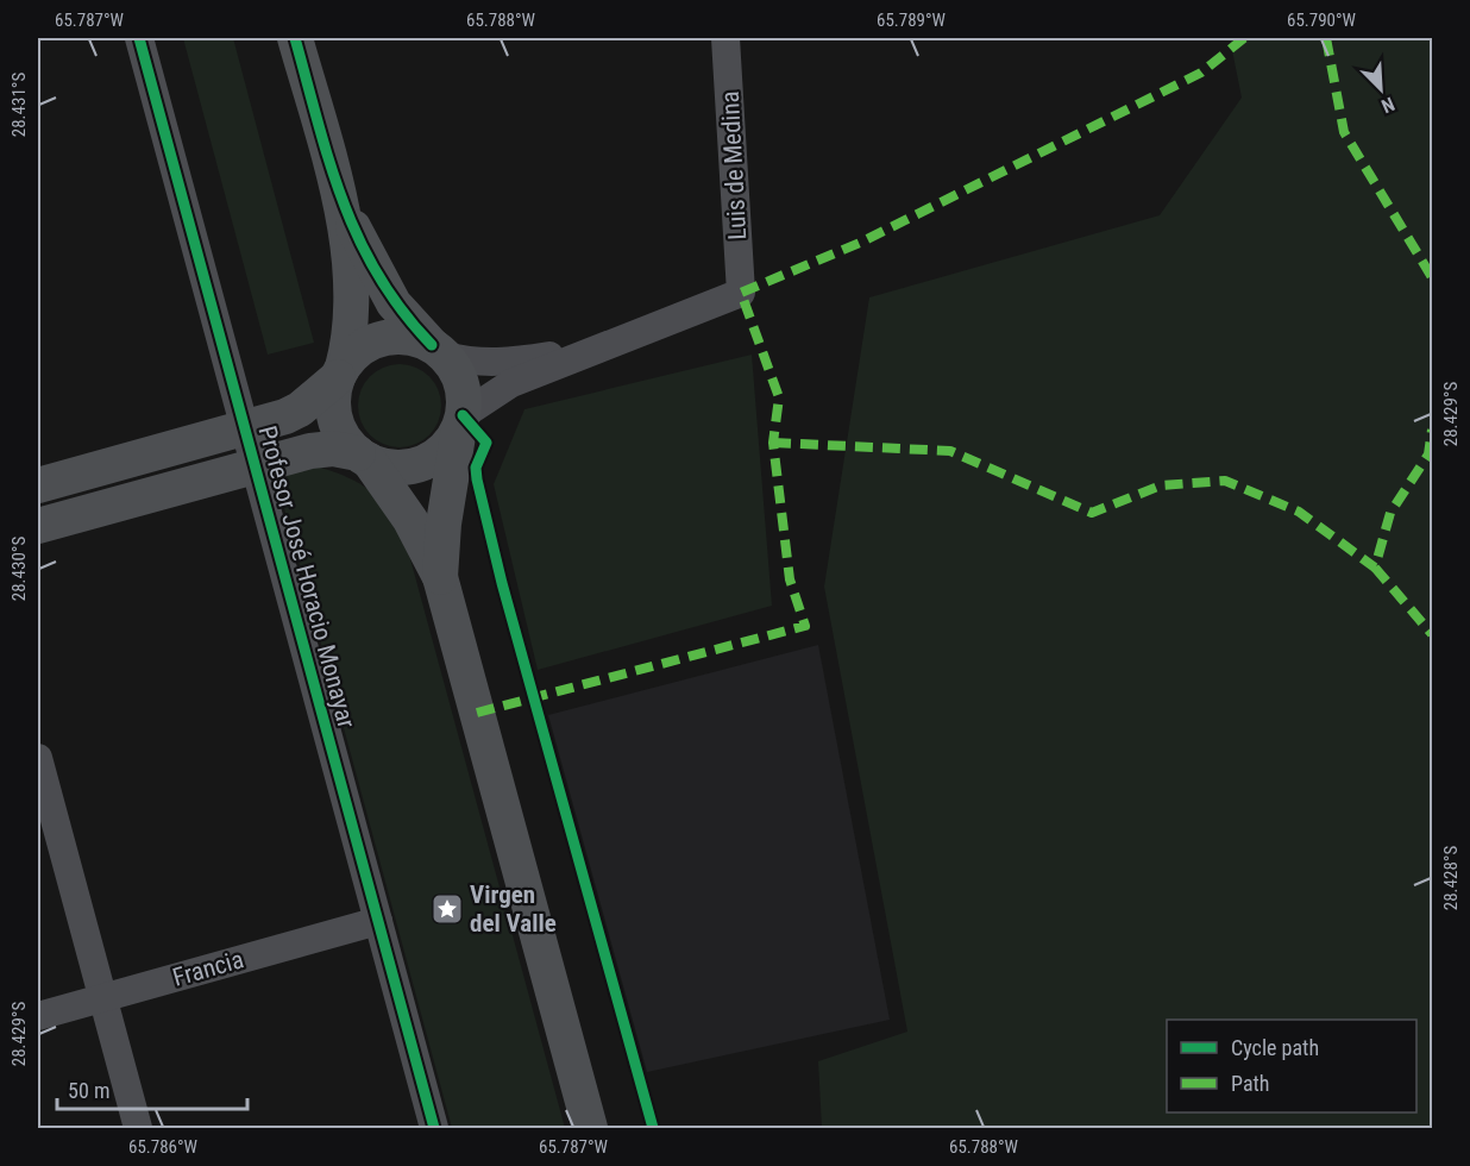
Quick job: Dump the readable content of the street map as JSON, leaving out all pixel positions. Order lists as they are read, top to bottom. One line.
{"streets":{"street":["Luis de Medina","Profesor José Horacio Monayar","Francia"]},"crossings":[["Profesor José Horacio Monayar","Francia"]],"places":{"place":["Virgen del Valle"]},"legend":["Cycle path","Path"],"scale_bar":"50 m","north":"bottom right","coordinates":["65.787°W","65.788°W","65.789°W","65.790°W","28.431°S","28.429°S","28.430°S","28.428°S","65.786°W"]}
